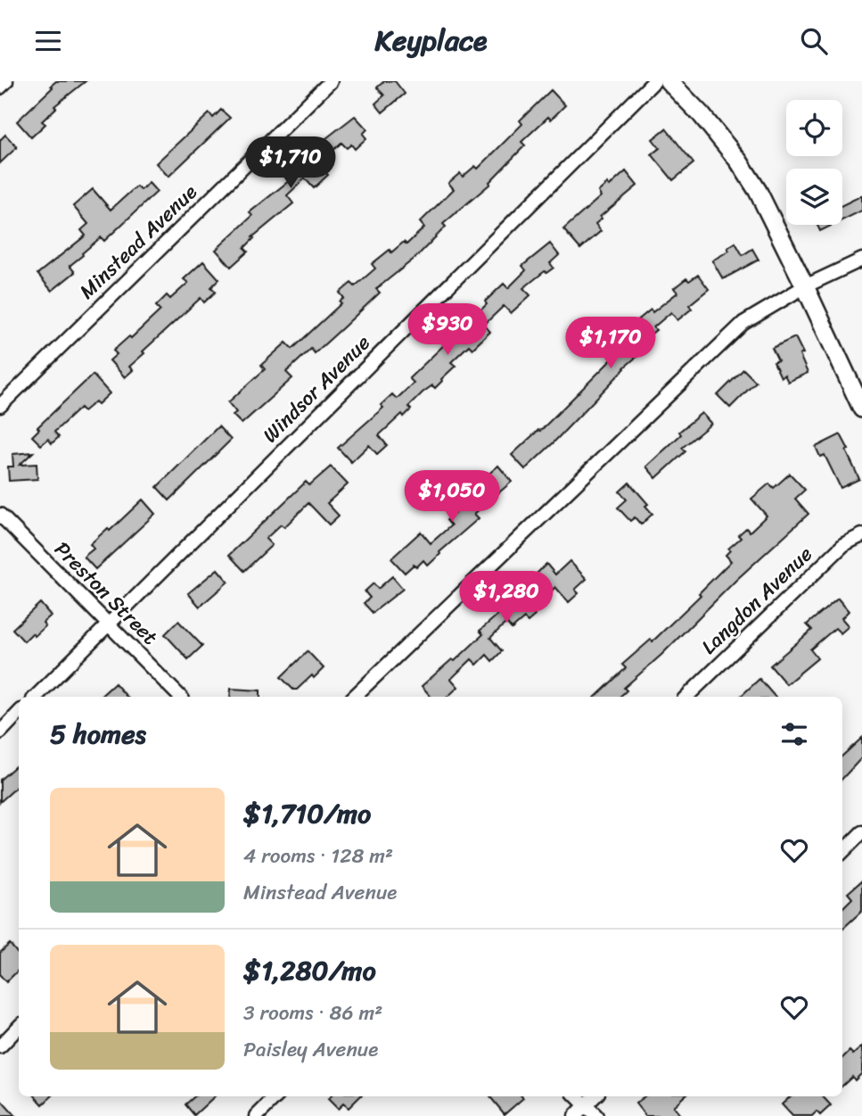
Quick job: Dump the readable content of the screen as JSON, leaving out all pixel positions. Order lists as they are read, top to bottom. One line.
{"streets":{"street":["Minstead Avenue","Windsor Avenue","Preston Street","Langdon Avenue"]},"crossings":[["Windsor Avenue","Preston Street"]],"page":{"header":"Keyplace","price":["$1,710","$930","$1,170","$1,050","$1,280"],"heading":"5 homes","list":[{"name":"$1,710/mo","note":"4 rooms · 128 m² · Minstead Avenue"},{"name":"$1,280/mo","note":"3 rooms · 86 m² · Paisley Avenue"}]}}
